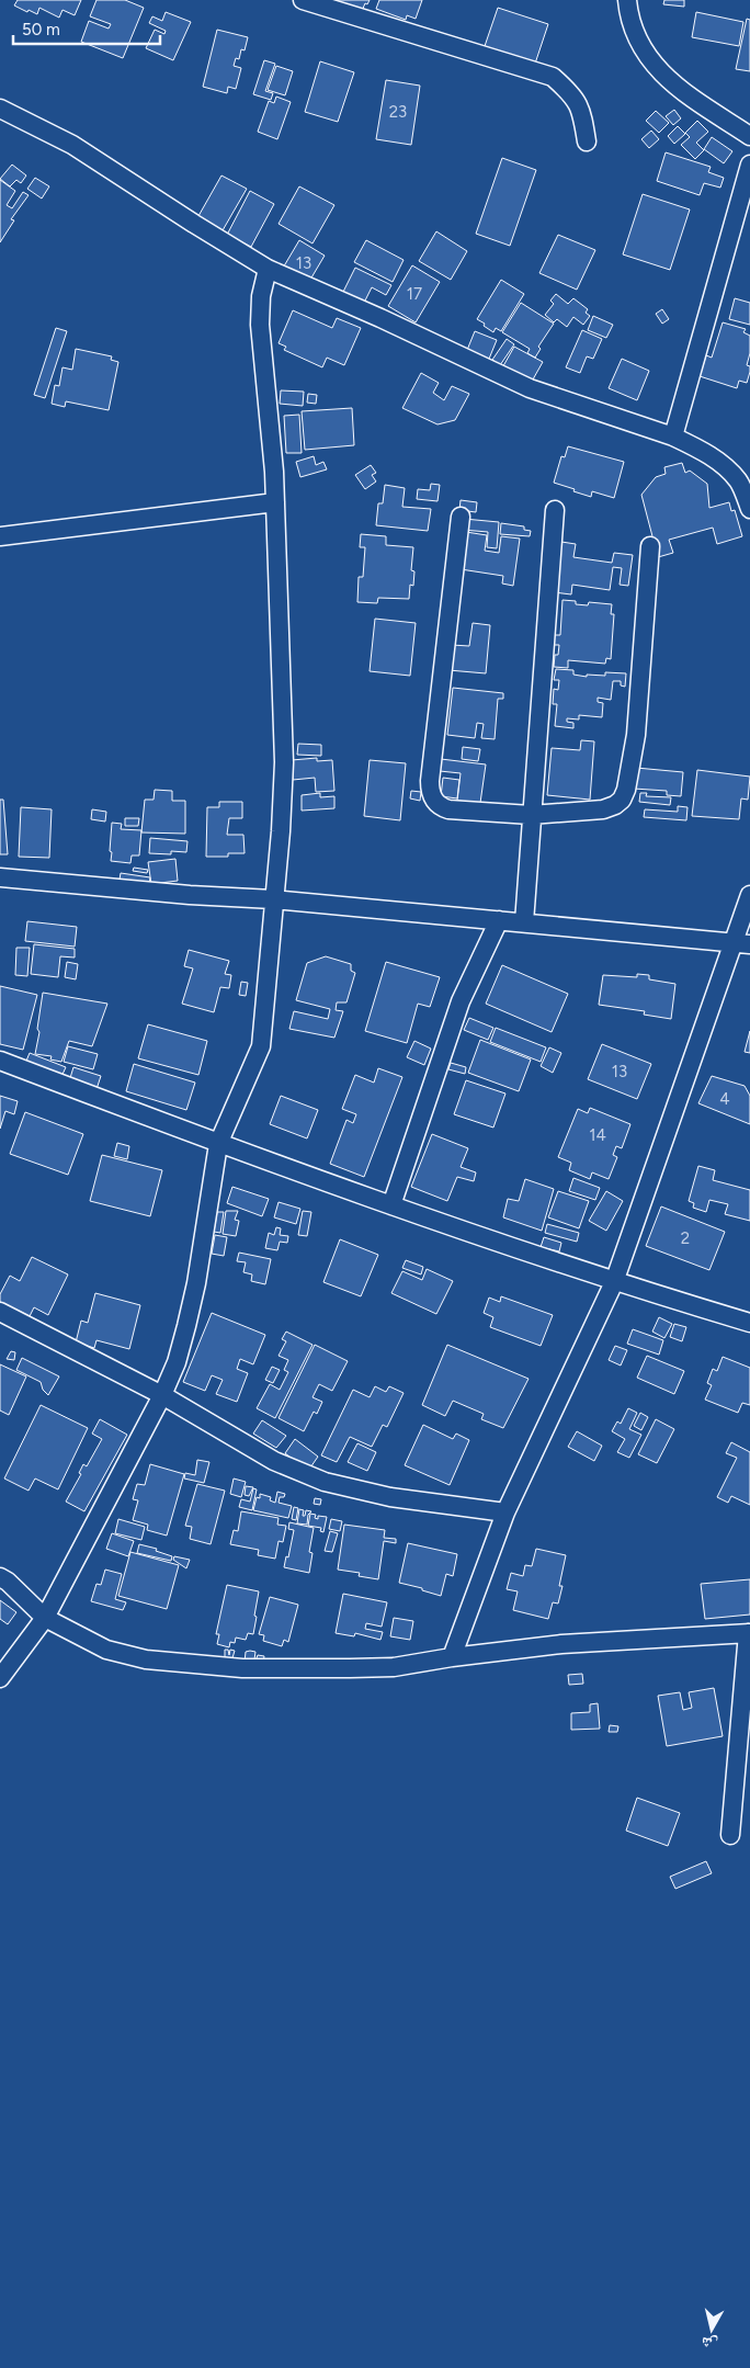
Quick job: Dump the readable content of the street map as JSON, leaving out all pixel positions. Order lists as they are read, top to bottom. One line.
{"house_numbers":["23","13","17","13","4","14","2"],"scale_bar":"50 m","north":"bottom"}
